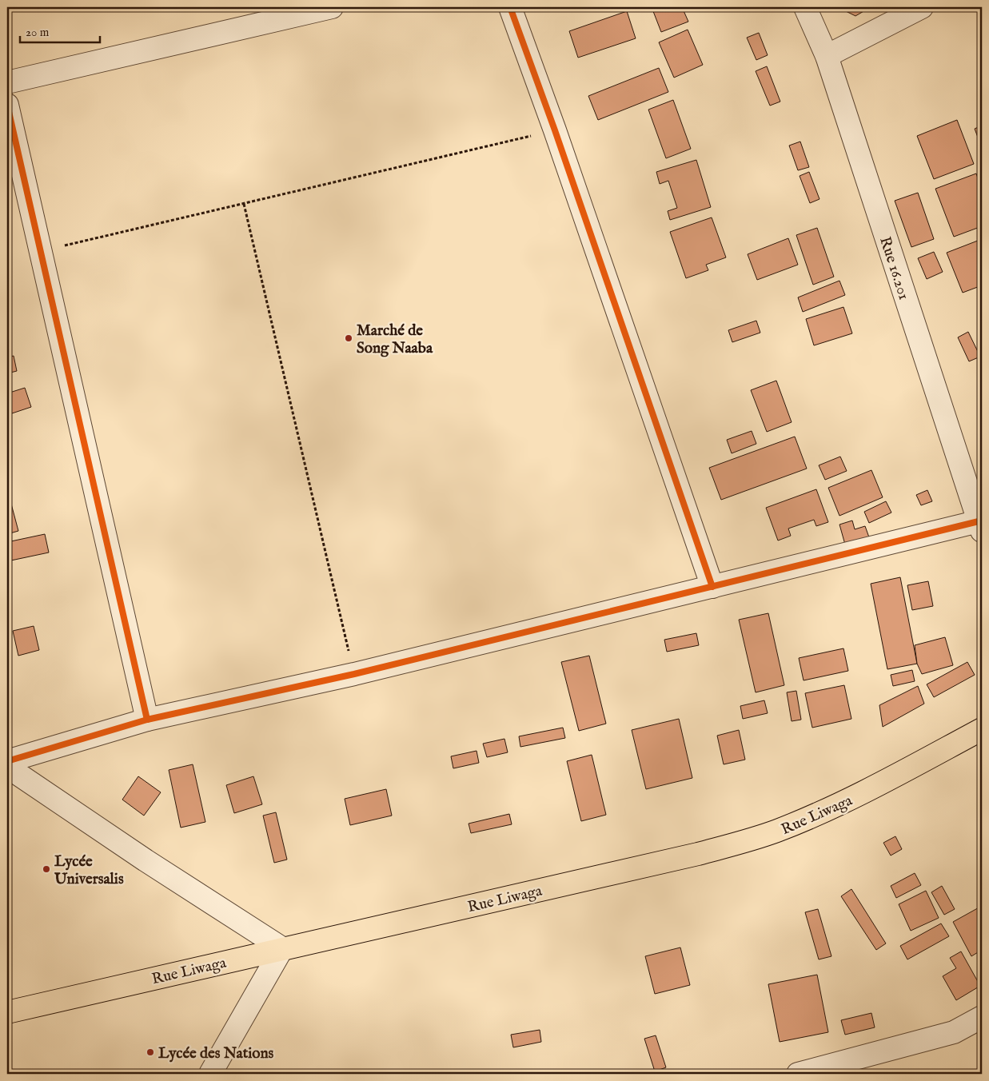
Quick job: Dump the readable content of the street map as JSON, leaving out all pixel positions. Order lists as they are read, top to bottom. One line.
{"streets":{"main road":["Rue Liwaga"],"street":["Rue 16.201"]},"places":["Marché de Song Naaba","Lycée Universalis","Lycée des Nations"],"scale_bar":"20 m"}
